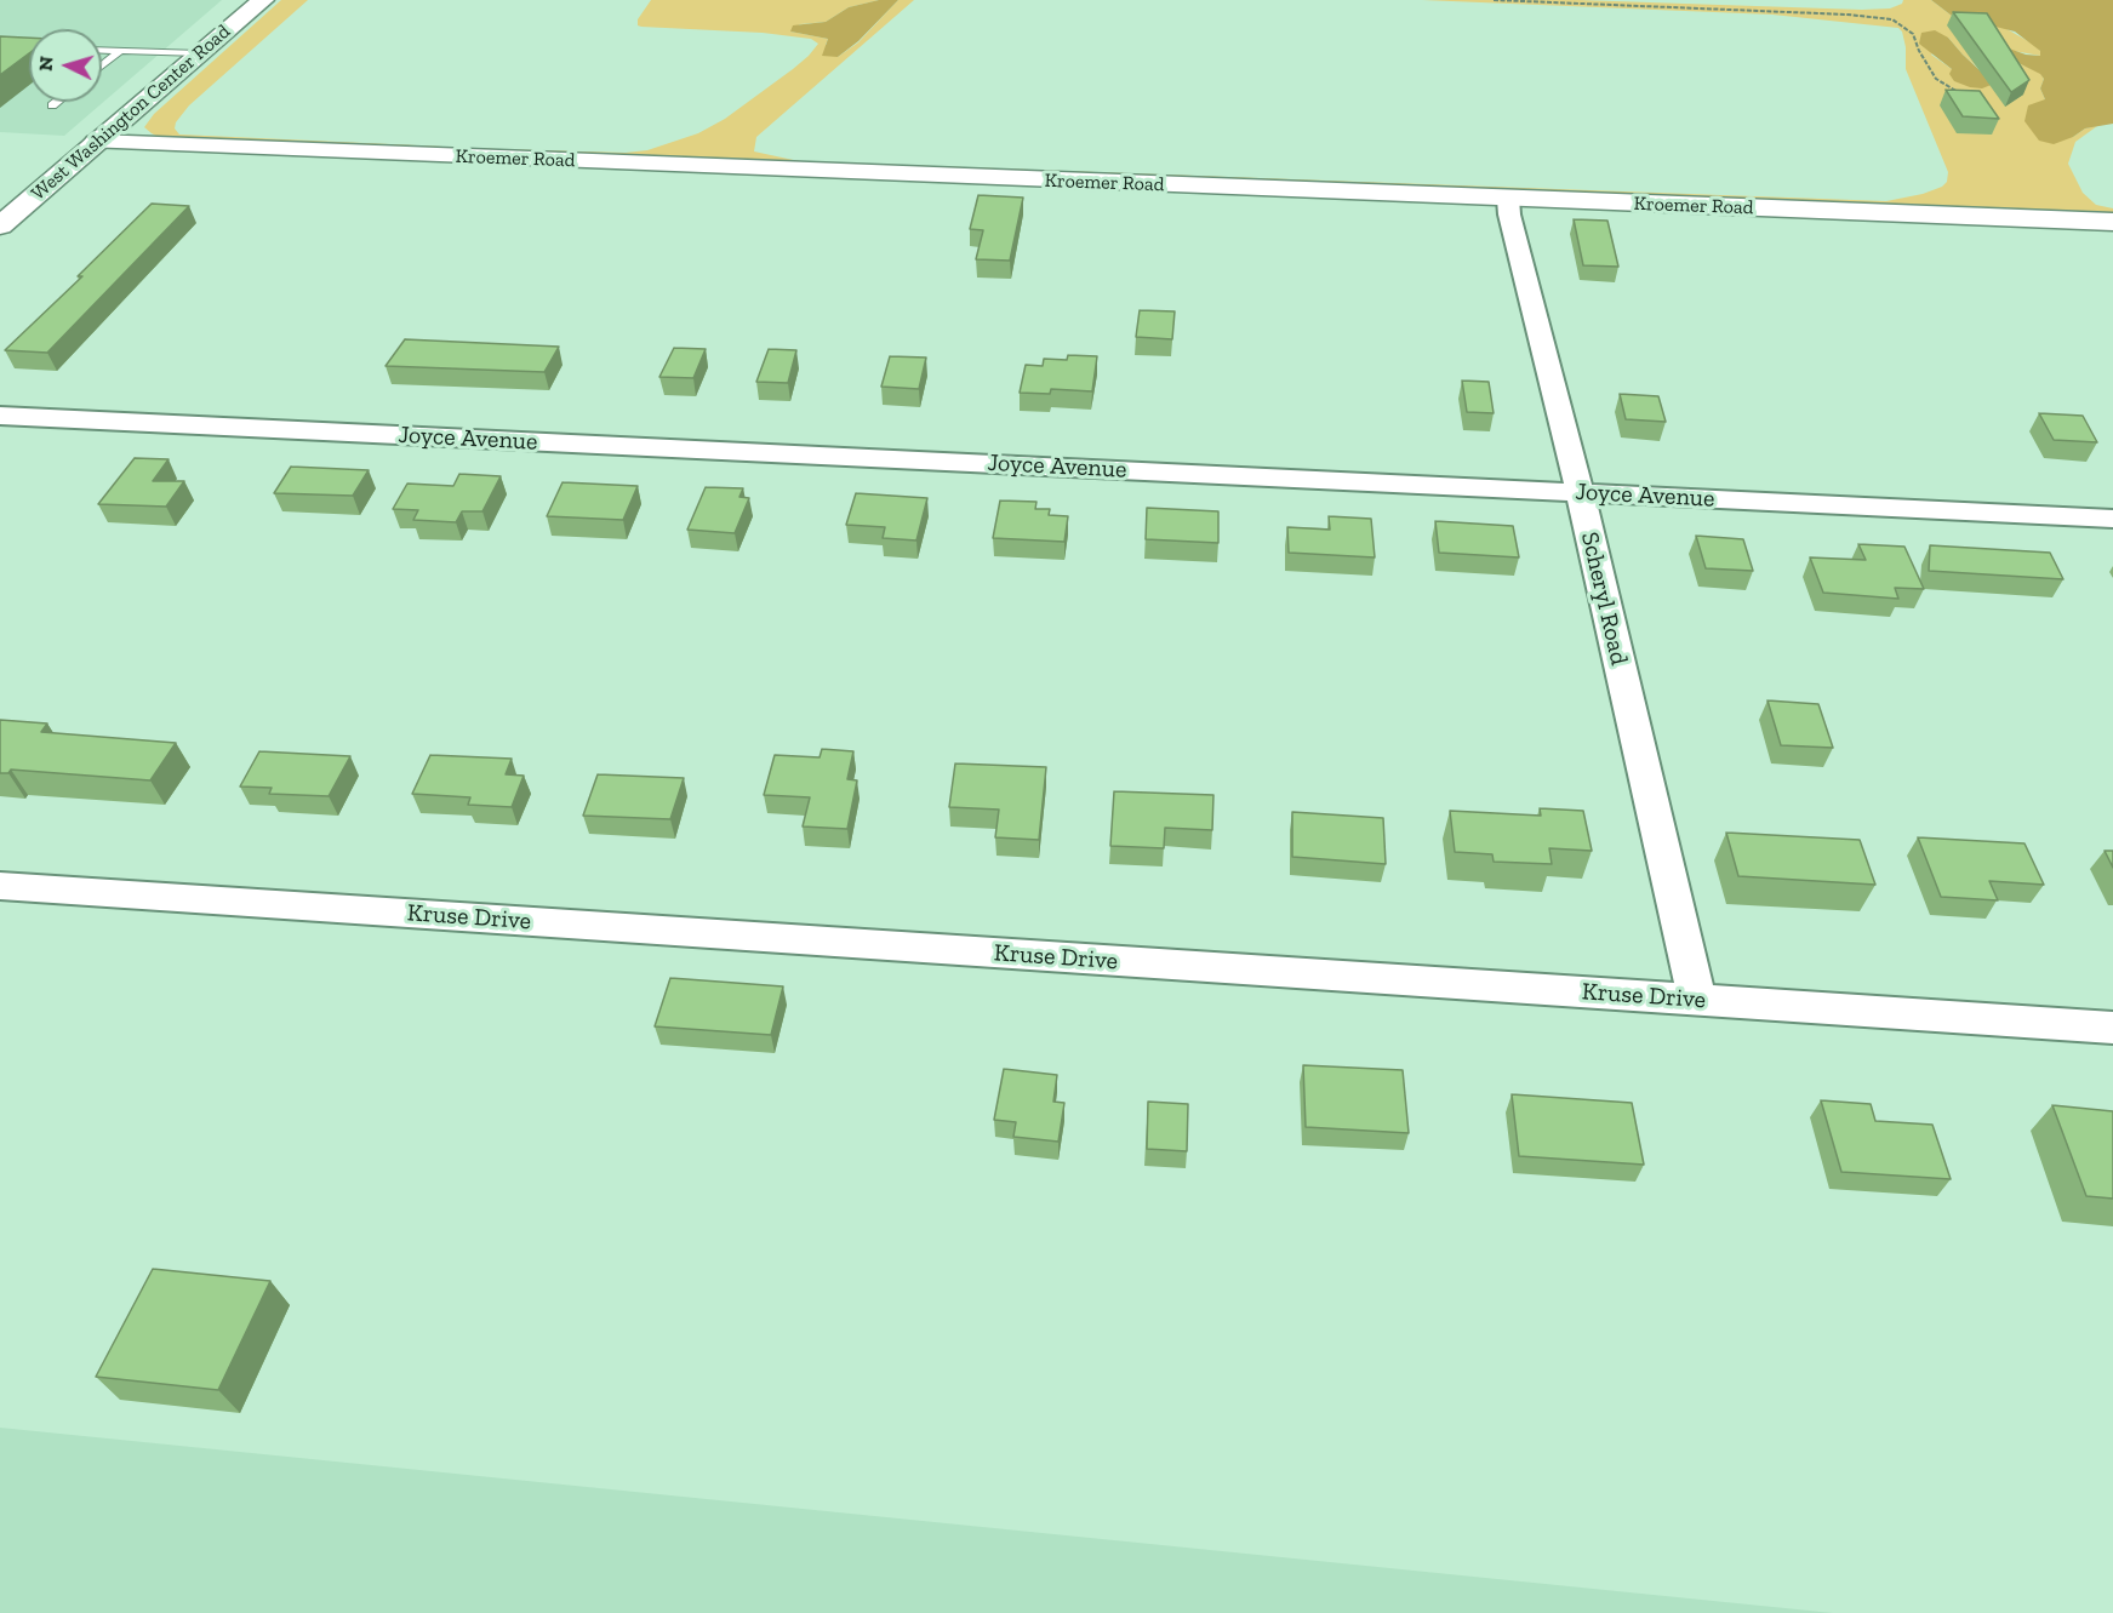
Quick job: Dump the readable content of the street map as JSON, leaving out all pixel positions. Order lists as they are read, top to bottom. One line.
{"streets":{"street":["West Washington Center Road","Kroemer Road","Joyce Avenue","Scheryl Road","Kruse Drive"]},"crossings":[["West Washington Center Road","Kroemer Road"],["Kroemer Road","Scheryl Road"],["Joyce Avenue","Scheryl Road"],["Scheryl Road","Kruse Drive"]],"north":"left"}
